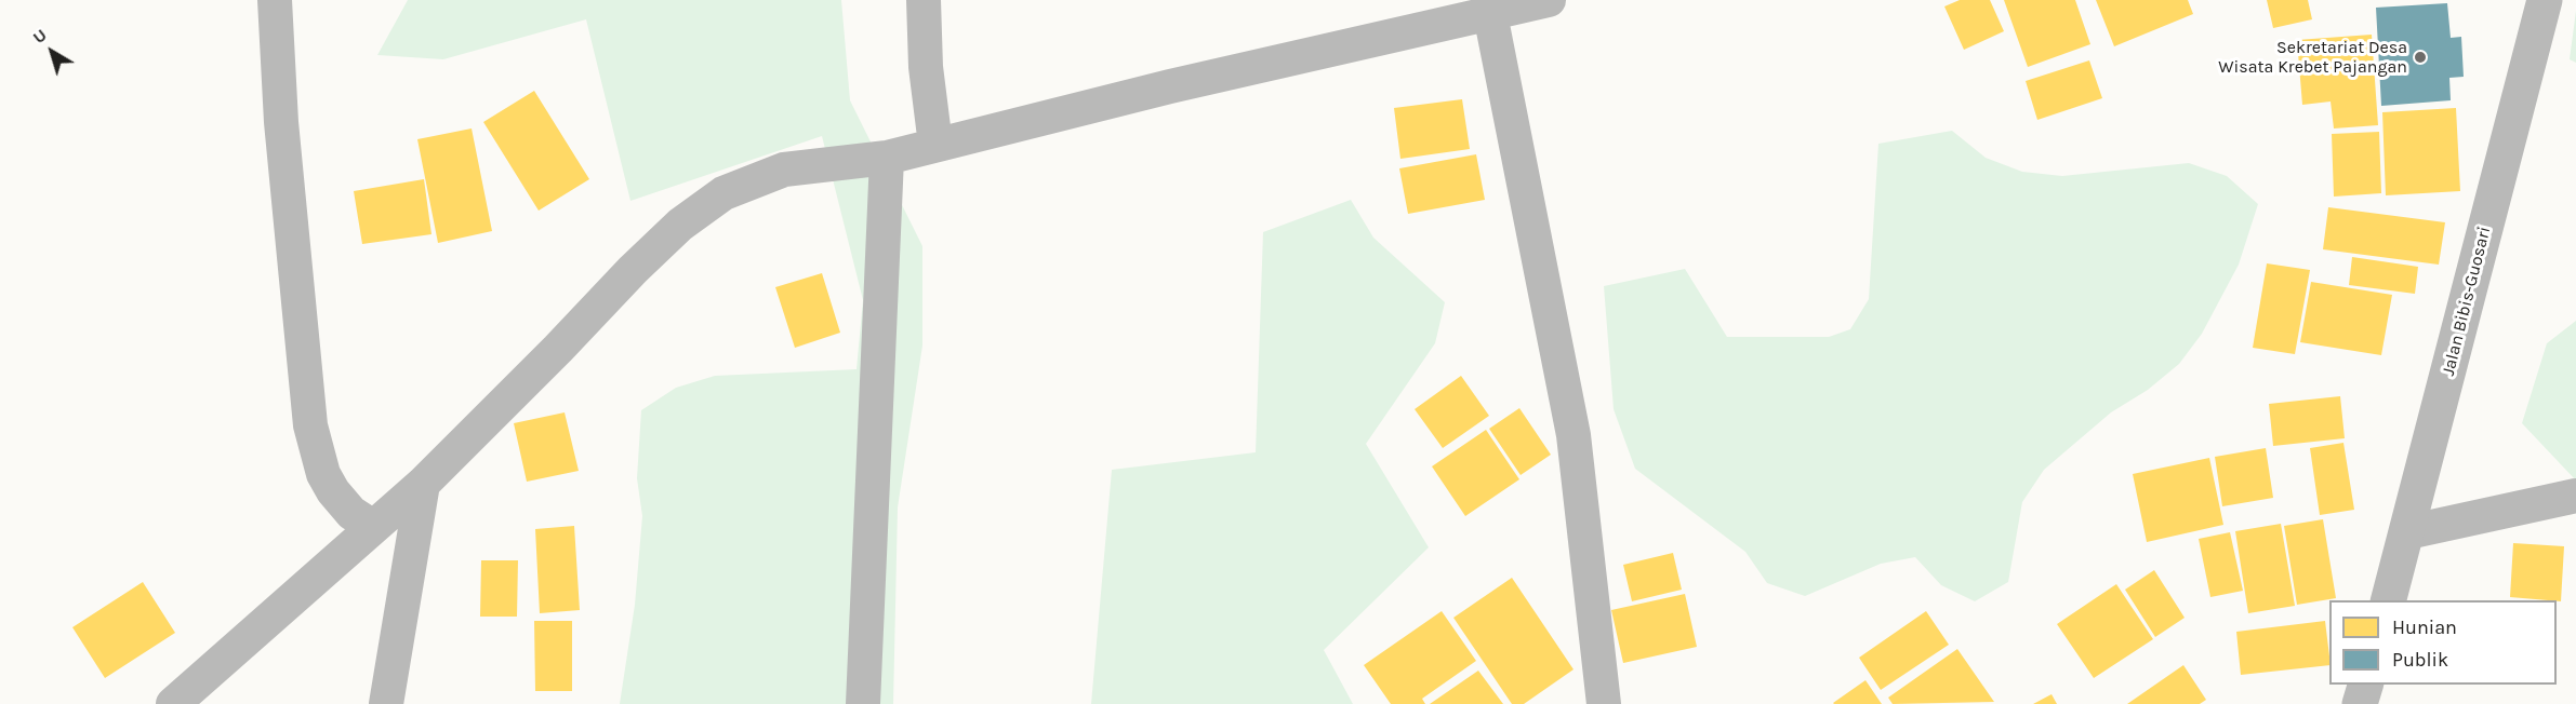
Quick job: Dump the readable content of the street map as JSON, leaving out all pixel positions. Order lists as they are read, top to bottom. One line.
{"streets":{"street":["Jalan Bibis-Guosari"]},"places":["Sekretariat Desa Wisata Krebet Pajangan"],"legend":["Hunian","Publik"],"north":"top left"}
